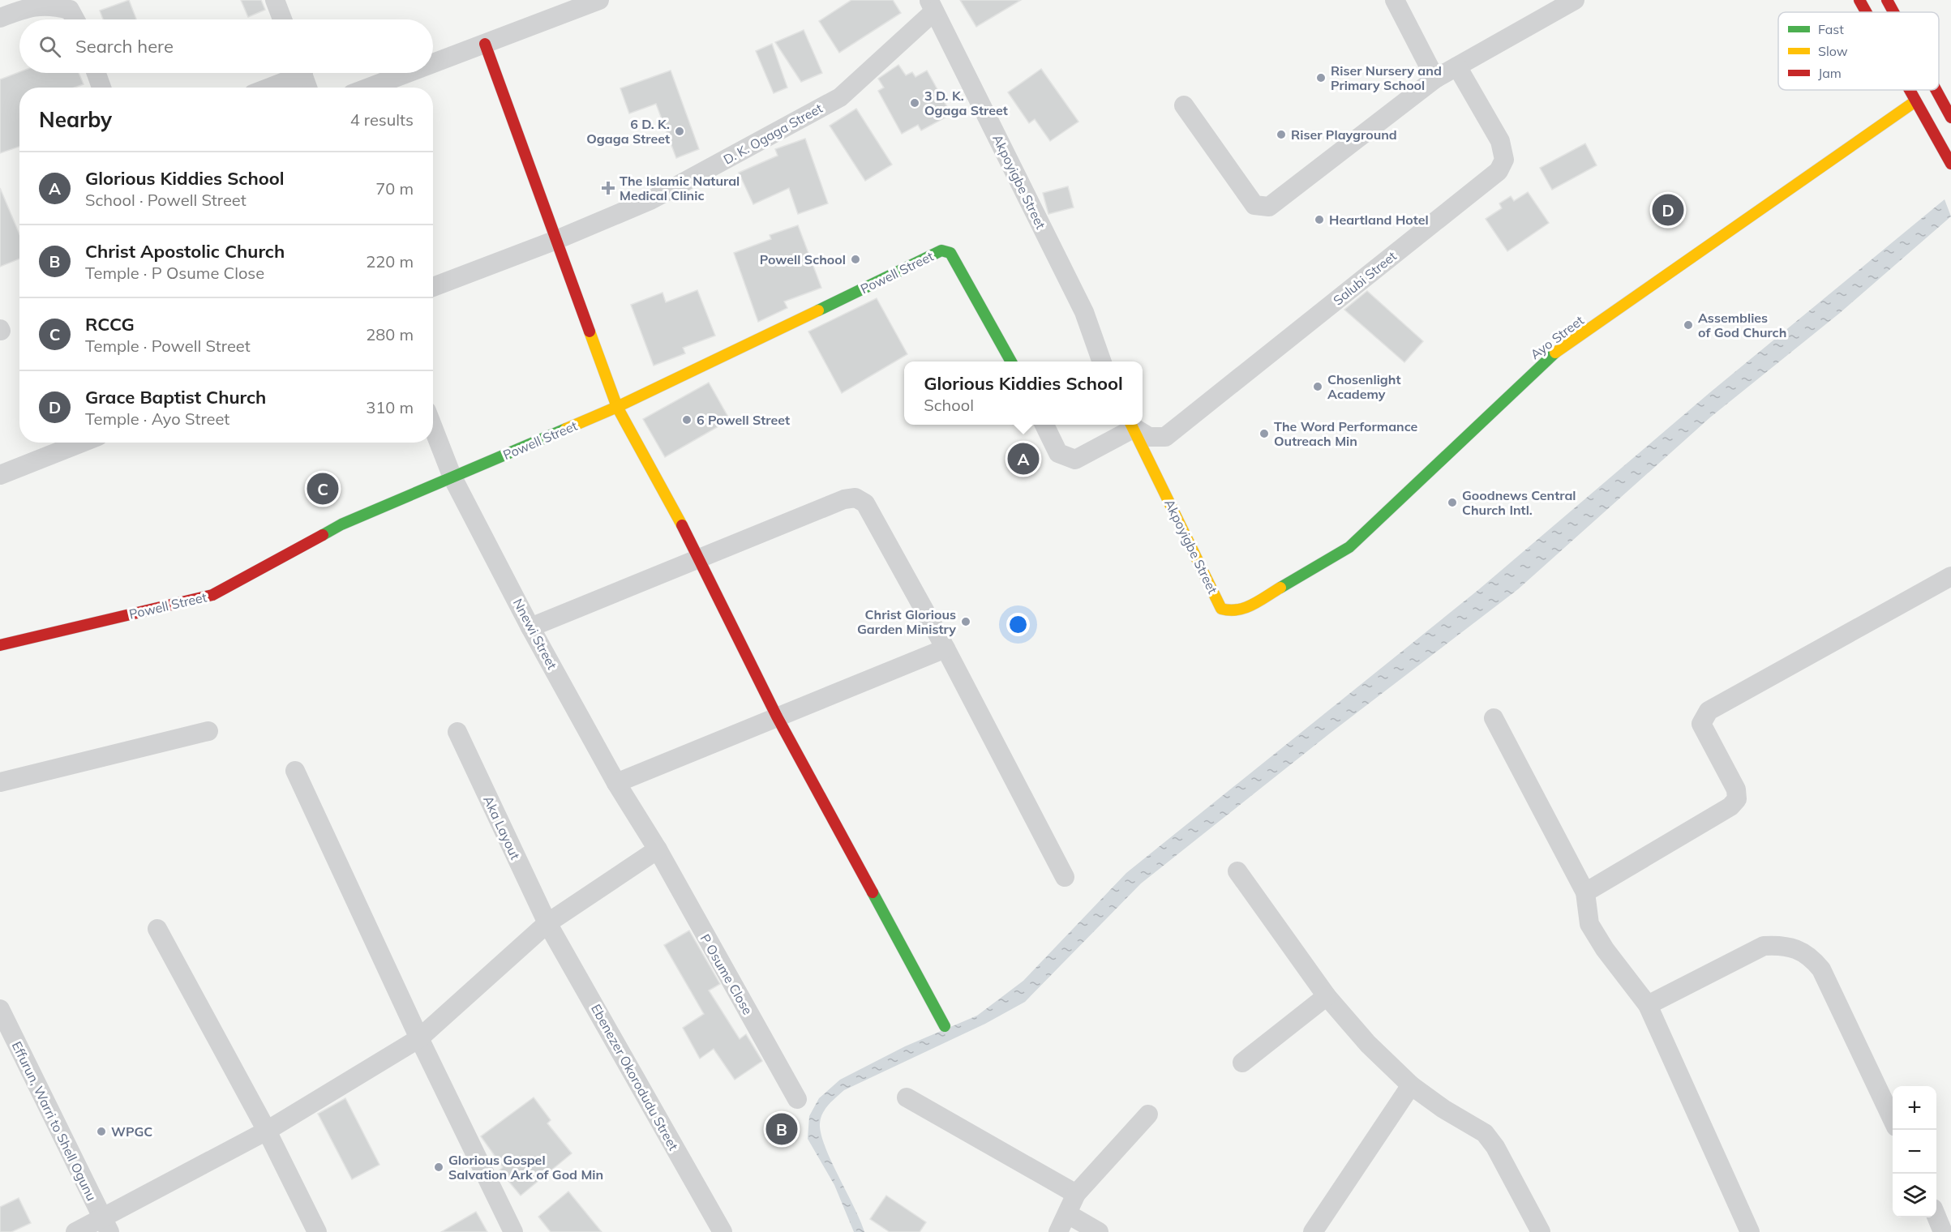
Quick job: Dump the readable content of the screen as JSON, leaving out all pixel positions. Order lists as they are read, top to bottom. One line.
{"streets":{"main road":["Akpoyigbe Street","Powell Street","Ayo Street"],"street":["D. K. Ogaga Street","Salubi Street","Nnewi Street","Aka Layout","P Osume Close","Ebenezer Okorodudu Street","Effurun, Warri to Shell Ogunu"]},"crossings":[["D. K. Ogaga Street","Akpoyigbe Street"],["Akpoyigbe Street","Salubi Street"],["Akpoyigbe Street","Ayo Street"],["Powell Street","Nnewi Street"],["Nnewi Street","P Osume Close"],["Aka Layout","Ebenezer Okorodudu Street"]],"places":{"other":["Riser Nursery and Primary School","3 D. K. Ogaga Street","6 D. K. Ogaga Street","Riser Playground","Heartland Hotel","Powell School","Assemblies of God Church","Chosenlight Academy","6 Powell Street","The Word Performance Outreach Min","Goodnews Central Church Intl.","Christ Glorious Garden Ministry","WPGC","Glorious Gospel Salvation Ark of God Min"],"health":["The Islamic Natural Medical Clinic"]},"legend":["Fast","Slow","Jam"],"page":{"search":"Search here","heading":["Nearby","4 results"],"list":[{"mark":"A","name":"Glorious Kiddies School","note":"School · Powell Street","value":"70 m"},{"mark":"B","name":"Christ Apostolic Church","note":"Temple · P Osume Close","value":"220 m"},{"mark":"C","name":"RCCG","note":"Temple · Powell Street","value":"280 m"},{"mark":"D","name":"Grace Baptist Church","note":"Temple · Ayo Street","value":"310 m"}],"pins":["D","A","C","B"],"popup":["Glorious Kiddies School","School"],"map_buttons":["+","−"]}}
